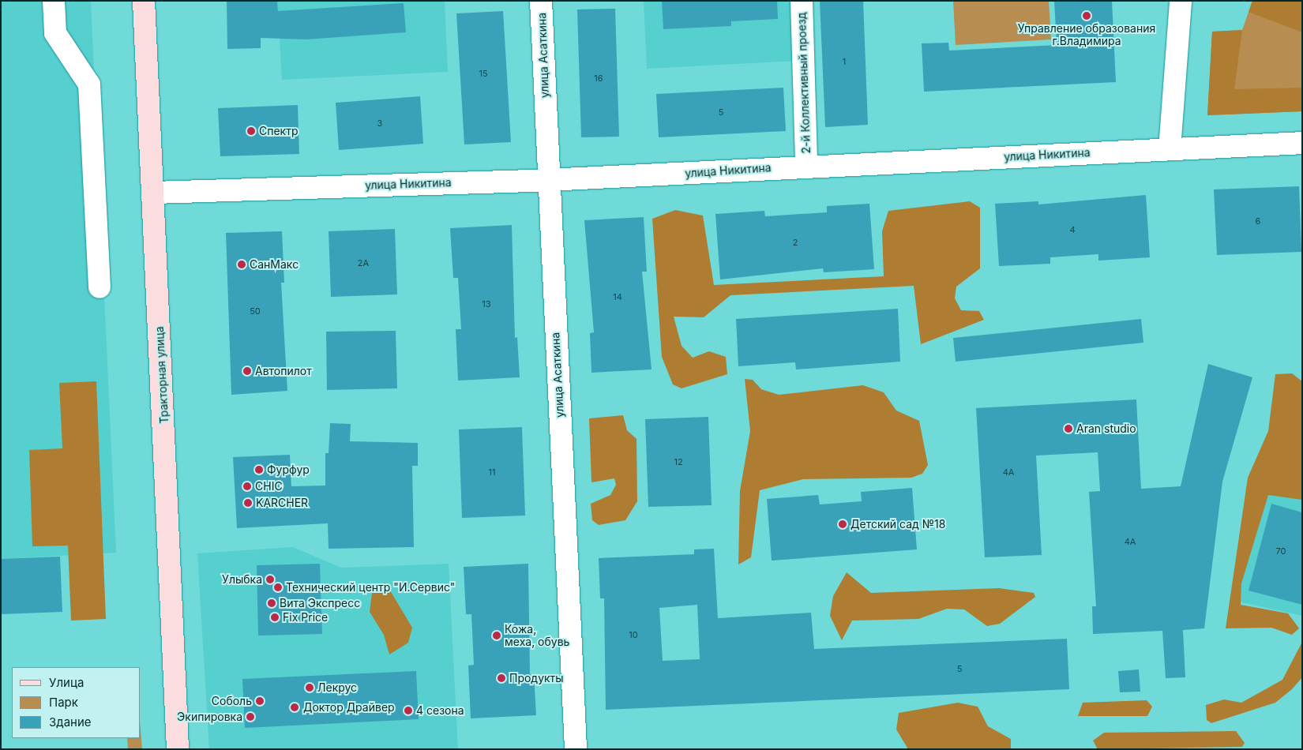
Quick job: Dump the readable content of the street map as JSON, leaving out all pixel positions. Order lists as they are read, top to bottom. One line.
{"streets":{"main road":["Тракторная улица"],"street":["улица Асаткина","2-й Коллективный проезд","улица Никитина"]},"crossings":[["улица Асаткина","улица Никитина"],["2-й Коллективный проезд","улица Никитина"],["улица Никитина","Тракторная улица"]],"places":["Управление образования г.Владимира","Спектр","СанМакс","Автопилот","Aran studio","Фурфур","CHIC","KARCHER","Детский сад №18","Улыбка","Технический центр \"И.Сервис\"","Вита Экспресс","Fix Price","Кожа, меха, обувь","Продукты","Лекрус","Соболь","Доктор Драйвер","4 сезона","Экипировка"],"house_numbers":["1","15","16","5","3","6","4","2","2А","14","13","50","12","11","4А","4А","70","10","5"],"legend":["Улица","Парк","Здание"]}
